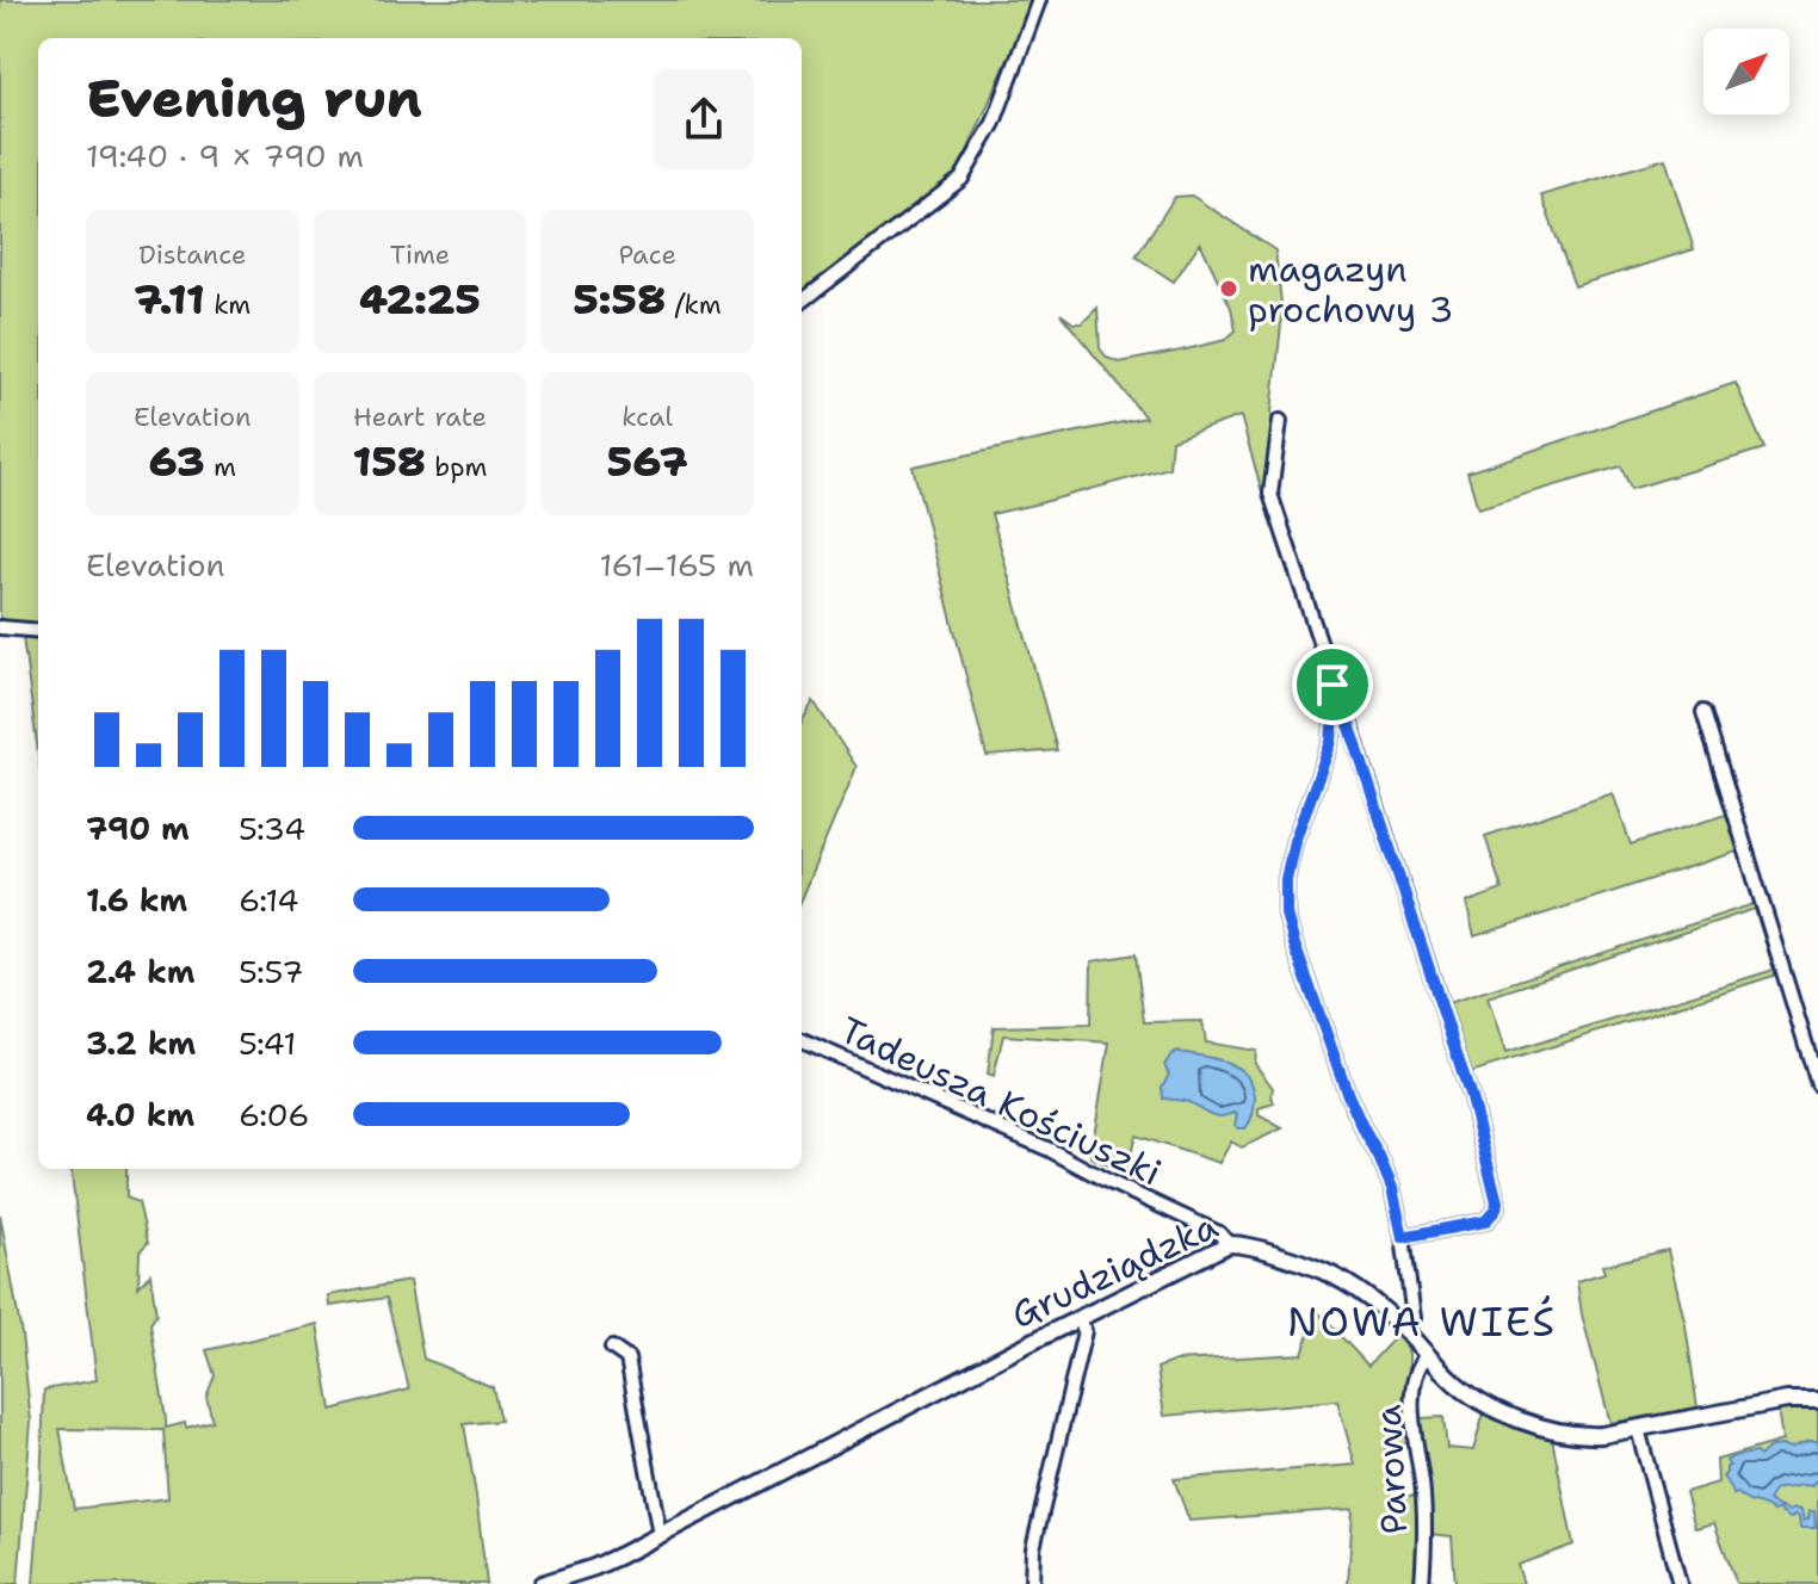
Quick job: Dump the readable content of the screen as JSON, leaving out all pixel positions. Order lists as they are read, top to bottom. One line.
{"streets":{"street":["Tadeusza Kościuszki","Grudziądzka","Parowa"]},"crossings":[["Tadeusza Kościuszki","Grudziądzka"],["Grudziądzka","Parowa"]],"districts":["NOWA WIEŚ"],"places":["magazyn prochowy 3"],"north":"top right","page":{"heading":["Evening run","19:40 · 9 × 790 m"],"stats":[["Distance","7.11 km"],["Time","42:25"],["Pace","5:58 /km"],["Elevation","63 m"],["Heart rate","158 bpm"],["kcal","567"]],"chart":["Elevation","161–165 m"],"list":[{"name":"790 m","note":"5:34"},{"name":"1.6 km","note":"6:14"},{"name":"2.4 km","note":"5:57"},{"name":"3.2 km","note":"5:41"},{"name":"4.0 km","note":"6:06"}]}}
